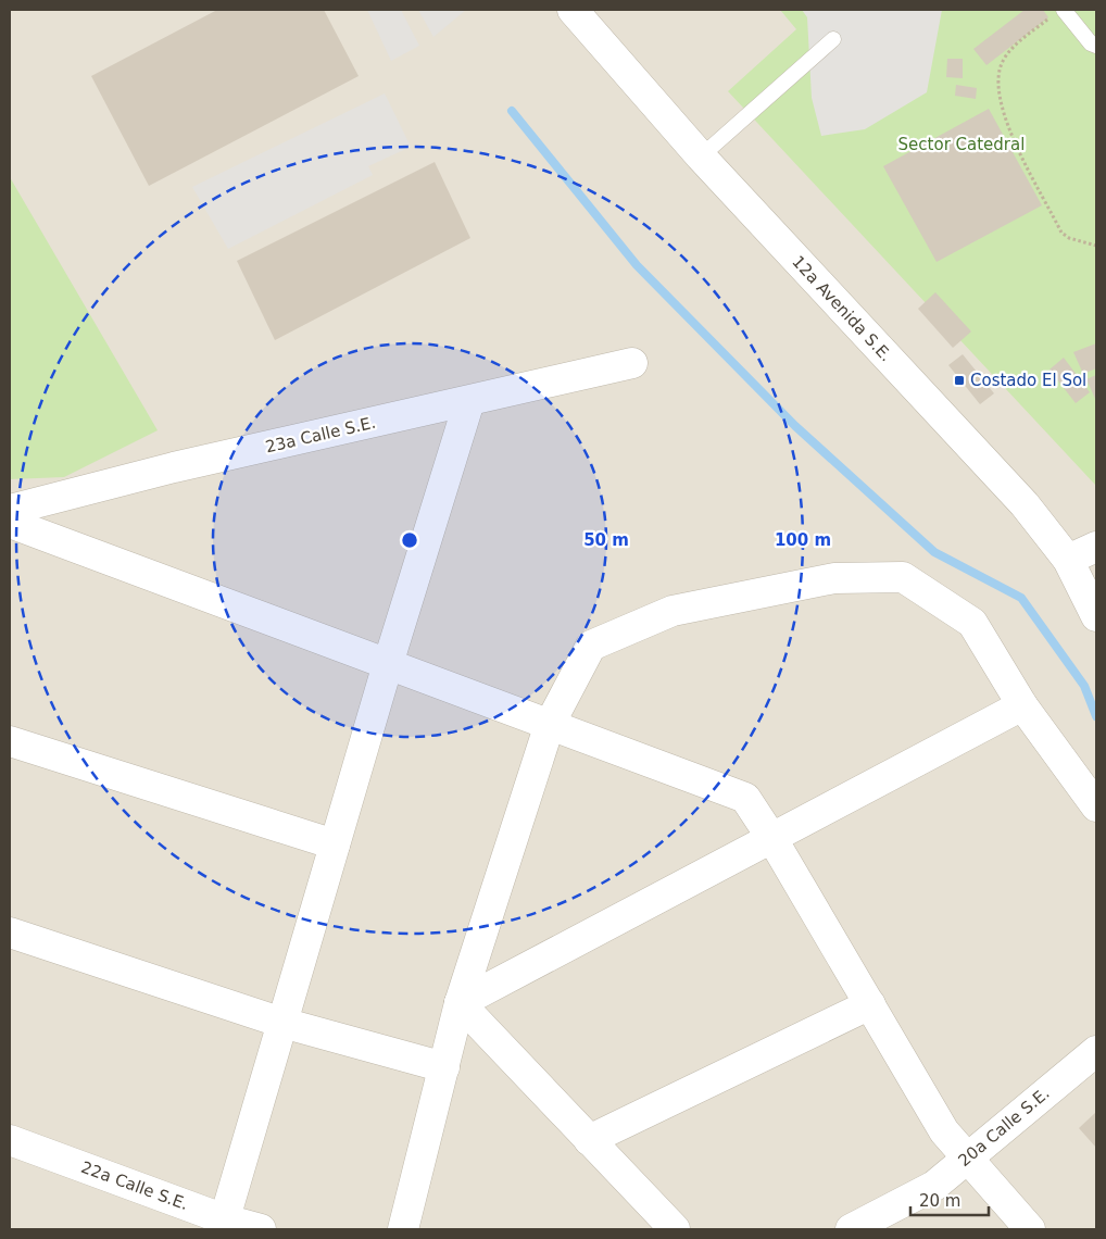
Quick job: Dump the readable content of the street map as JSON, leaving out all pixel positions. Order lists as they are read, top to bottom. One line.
{"streets":{"street":["12a Avenida S.E.","23a Calle S.E.","20a Calle S.E.","22a Calle S.E."]},"parks":["Sector Catedral"],"places":{"transit":["Costado El Sol"]},"scale_bar":"20 m","rings":["50 m","100 m"]}
